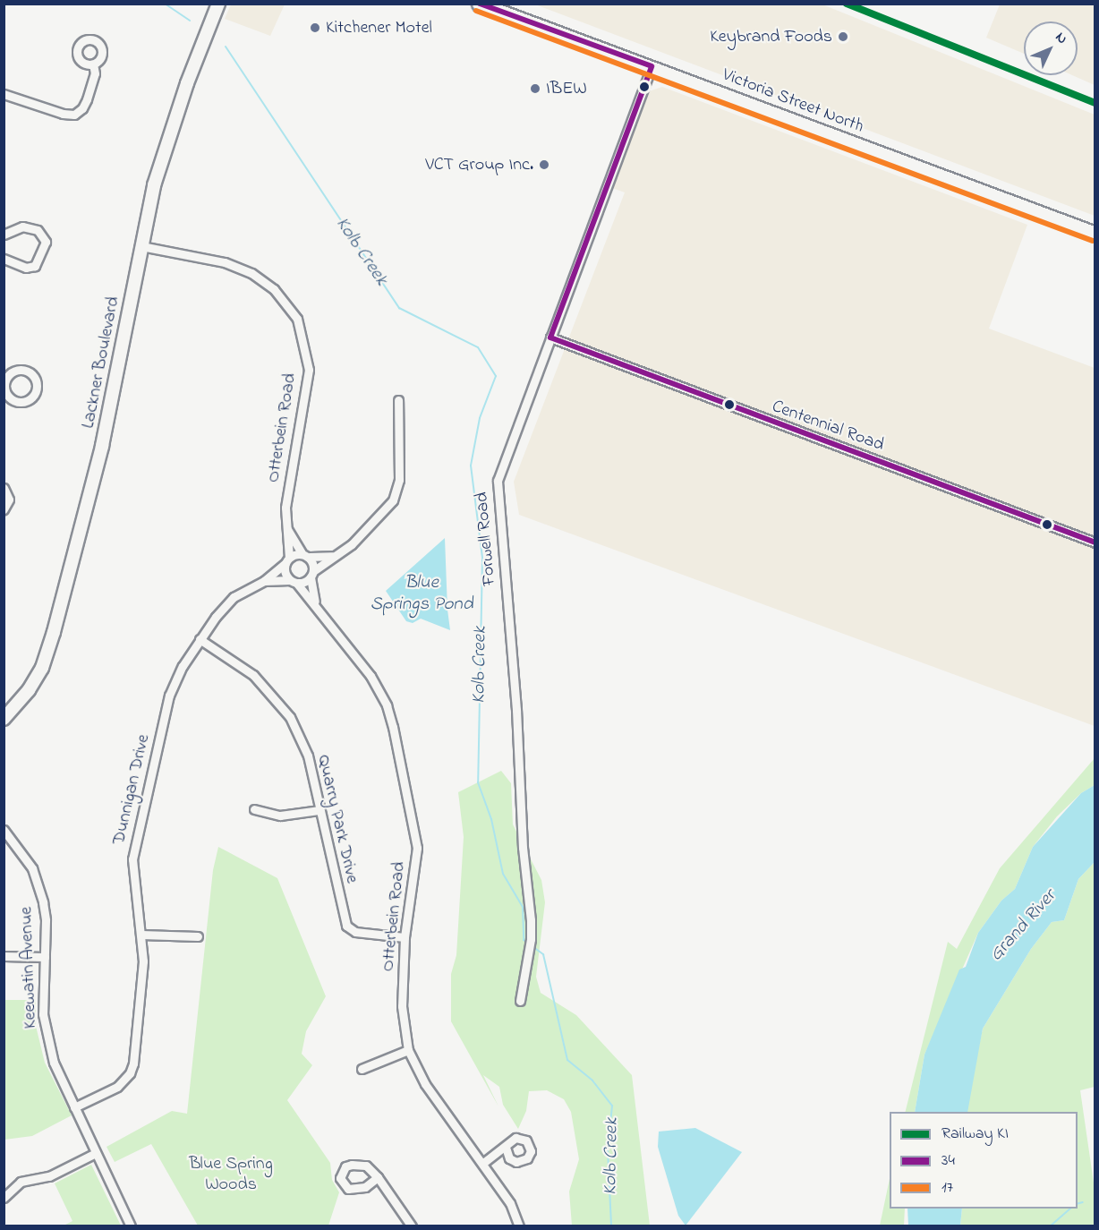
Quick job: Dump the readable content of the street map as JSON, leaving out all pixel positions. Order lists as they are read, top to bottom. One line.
{"streets":{"main road":["Victoria Street North","Lackner Boulevard"],"street":["Centennial Road","Otterbein Road","Forwell Road","Dunnigan Drive","Quarry Park Drive","Keewatin Avenue"]},"crossings":[["Victoria Street North","Forwell Road"],["Lackner Boulevard","Otterbein Road"],["Centennial Road","Forwell Road"],["Otterbein Road","Dunnigan Drive"],["Otterbein Road","Quarry Park Drive"],["Dunnigan Drive","Quarry Park Drive"],["Dunnigan Drive","Keewatin Avenue"]],"water":["Kolb Creek","Blue Springs Pond","Grand River"],"parks":["Blue Spring Woods"],"places":["Kitchener Motel","Keybrand Foods","IBEW","VCT Group Inc."],"lines":["rail line KI","transit line 34","transit line 17"],"legend":["Railway KI","34","17"],"north":"top right"}
